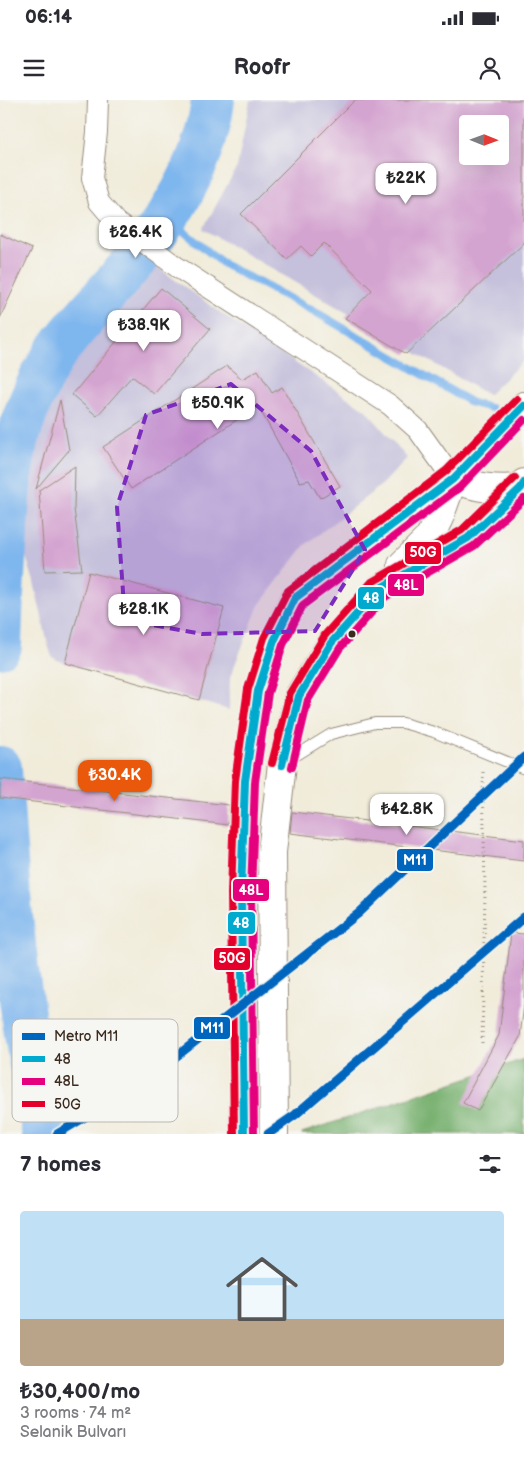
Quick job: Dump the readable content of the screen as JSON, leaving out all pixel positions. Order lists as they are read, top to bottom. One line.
{"lines":["transit line 50G","transit line 48","transit line 48L","metro line M11"],"legend":["Metro M11","48","48L","50G"],"north":"right","page":{"status":"06:14","header":"Roofr","price":["₺22K","₺26.4K","₺38.9K","₺50.9K","₺28.1K","₺30.4K","₺42.8K"],"heading":"7 homes","list":[{"name":"₺30,400/mo","note":"3 rooms · 74 m² · Selanik Bulvarı"}]}}
